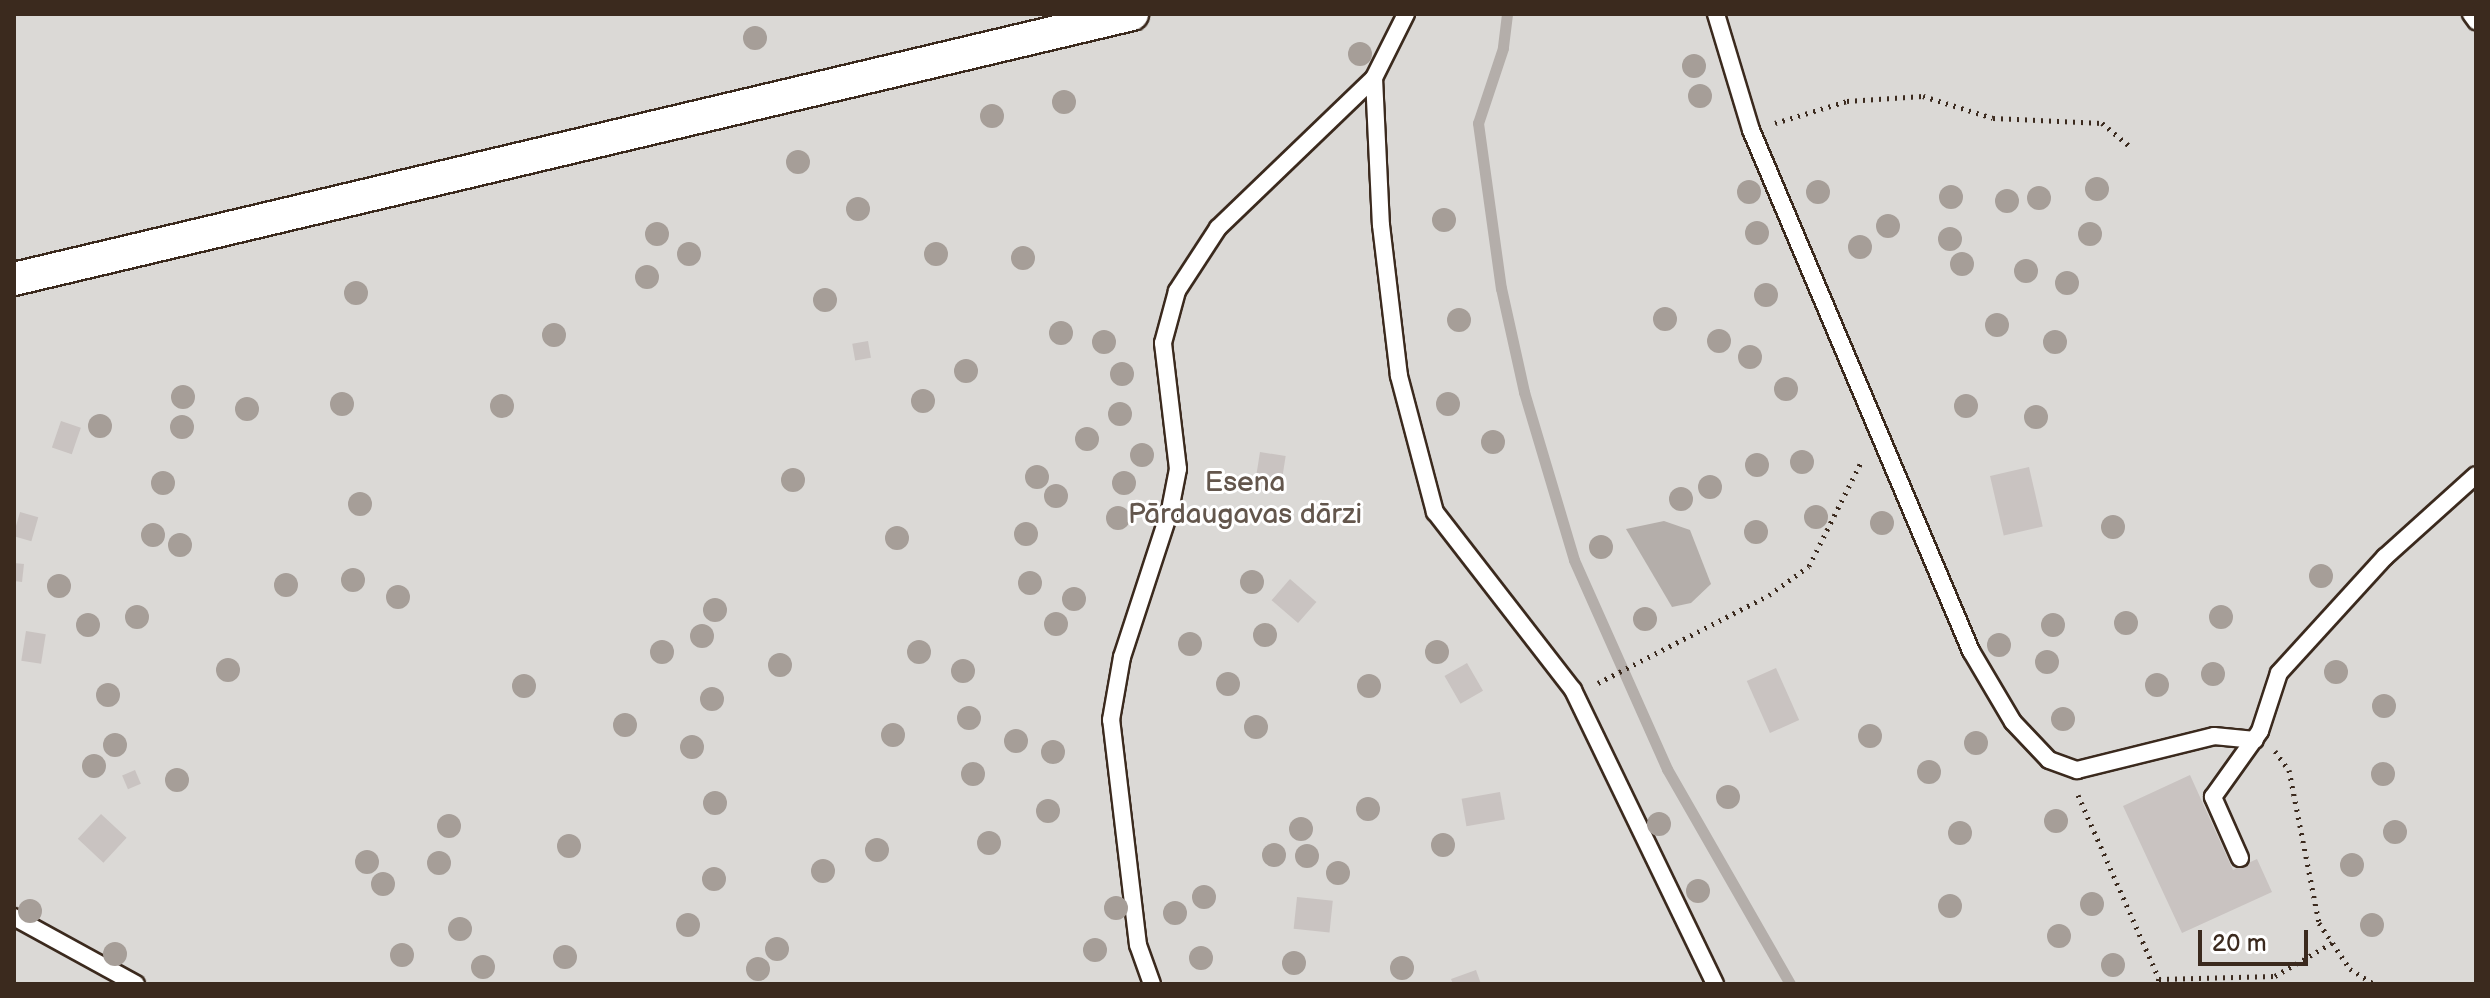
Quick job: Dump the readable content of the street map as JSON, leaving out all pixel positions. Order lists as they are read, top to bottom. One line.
{"parks":["Esena Pārdaugavas dārzi"],"scale_bar":"20 m"}
